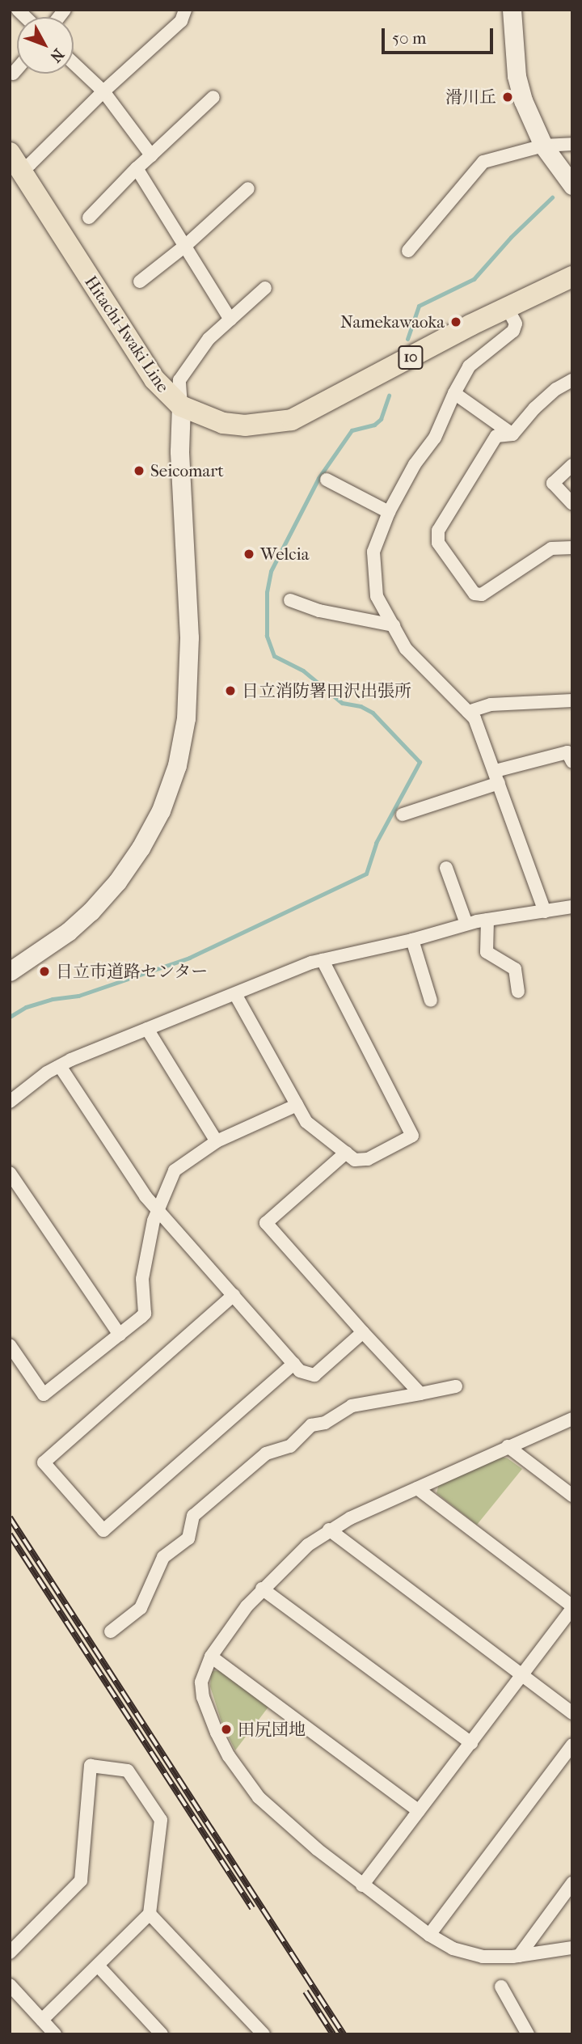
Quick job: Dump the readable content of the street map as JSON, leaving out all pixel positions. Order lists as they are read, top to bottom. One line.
{"streets":{"main road":["Hitachi-Iwaki Line","10"]},"places":["滑川丘","Namekawaoka","Seicomart","Welcia","日立消防署田沢出張所","日立市道路センター","田尻団地"],"scale_bar":"50 m","north":"bottom right"}
